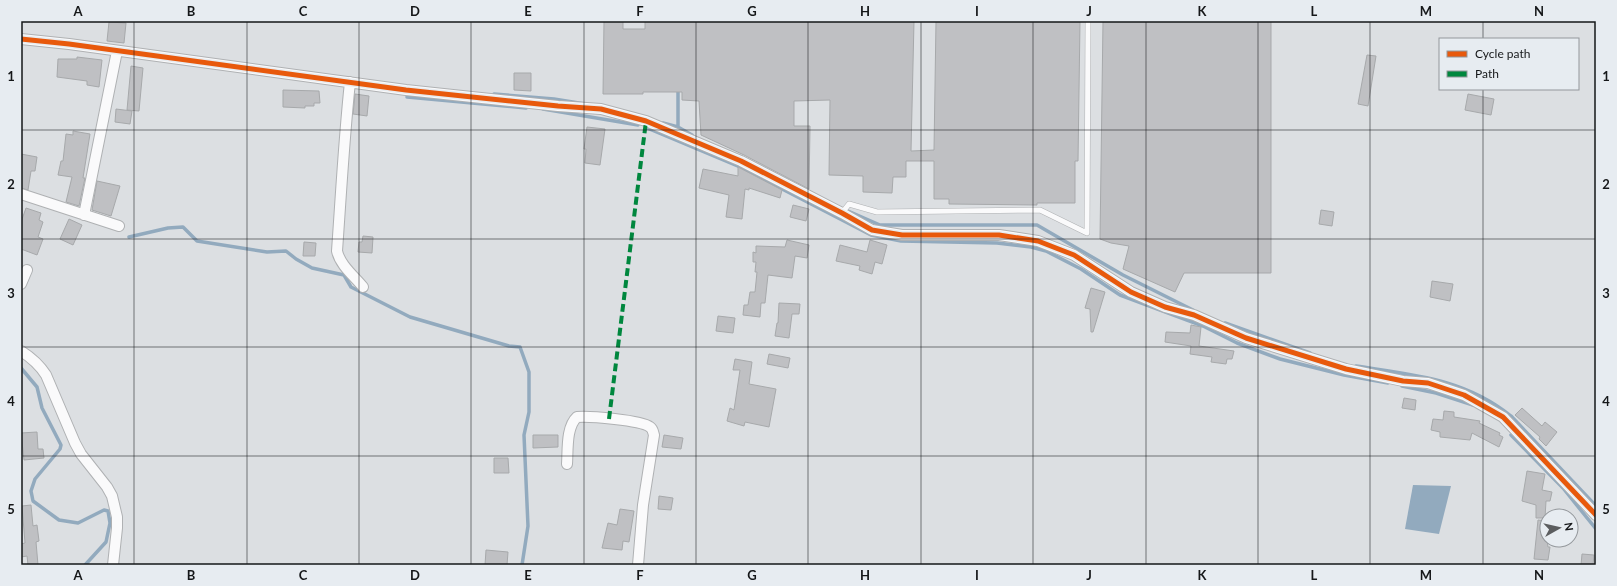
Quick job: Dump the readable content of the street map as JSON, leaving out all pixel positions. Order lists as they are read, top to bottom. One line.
{"legend":["Cycle path","Path"],"north":"right","grid":{"columns":["A","B","C","D","E","F","G","H","I","J","K","L","M","N"],"rows":["1","2","3","4","5"]}}
